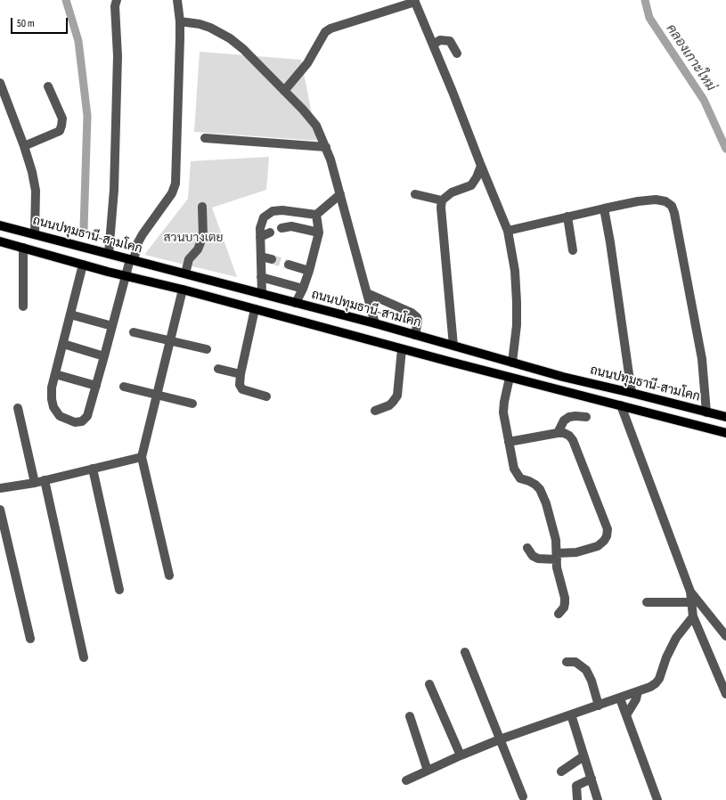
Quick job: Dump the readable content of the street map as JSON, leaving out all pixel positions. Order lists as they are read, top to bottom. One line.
{"streets":{"main road":["ถนนปทุมธานี-สามโคก"]},"water":["คลองเกาะใหม่"],"parks":["สวนบางเตย"],"scale_bar":"50 m"}
